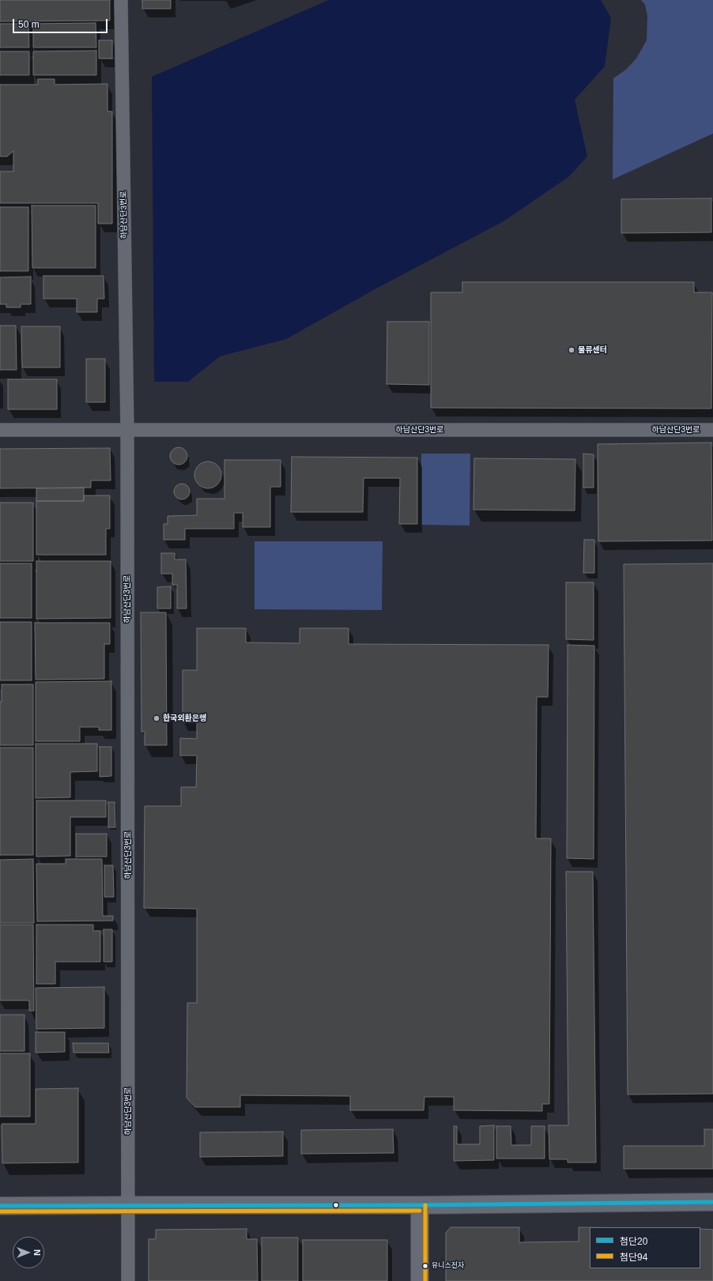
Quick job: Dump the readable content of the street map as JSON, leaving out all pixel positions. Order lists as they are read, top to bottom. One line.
{"streets":{"street":["하남산단3번로"]},"places":["물류센터","한국외환은행","유니스전자"],"lines":["transit line 첨단20","transit line 첨단94"],"legend":["첨단20","첨단94"],"scale_bar":"50 m","north":"right"}
